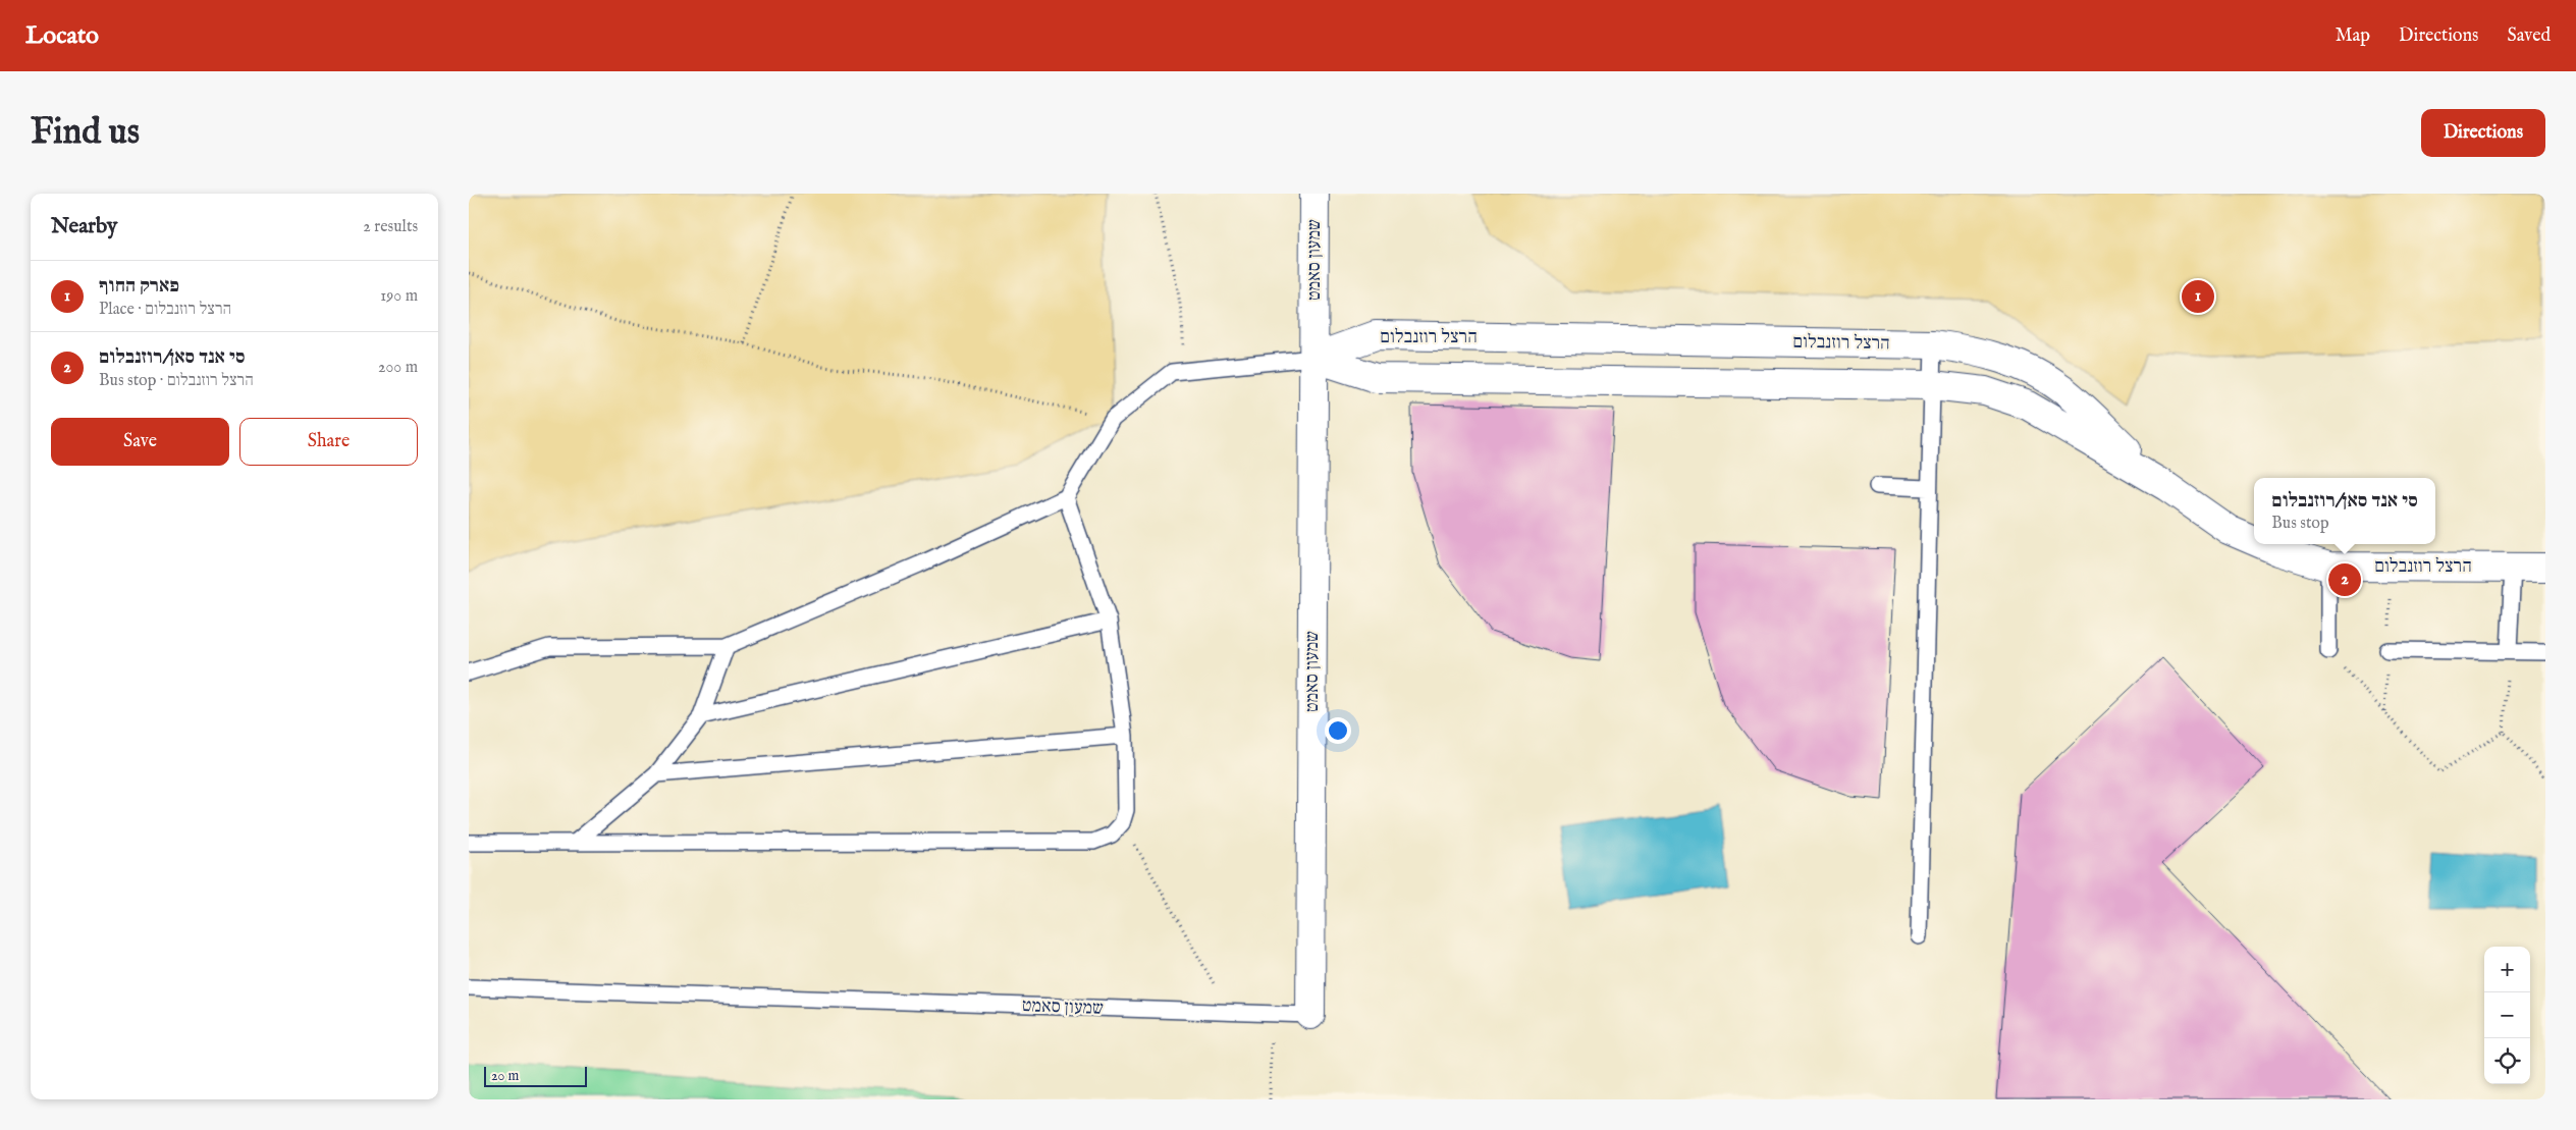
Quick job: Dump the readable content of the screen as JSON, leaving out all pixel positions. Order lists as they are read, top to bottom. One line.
{"streets":{"street":["שמעון סאמט","הרצל רוזנבלום"]},"crossings":[["שמעון סאמט","הרצל רוזנבלום"]],"scale_bar":"20 m","page":{"header":"Locato","nav":["Map","Directions","Saved"],"buttons":["Directions",["Save","Share"]],"title":"Find us","heading":["Nearby","2 results"],"list":[{"mark":"1","name":"פארק החוף","note":"Place · הרצל רוזנבלום","value":"190 m"},{"mark":"2","name":"סי אנד סאן/רוזנבלום","note":"Bus stop · הרצל רוזנבלום","value":"200 m"}],"pins":["1","2"],"popup":["סי אנד סאן/רוזנבלום","Bus stop"],"map_buttons":["+","−"],"scale":"20 m"}}
